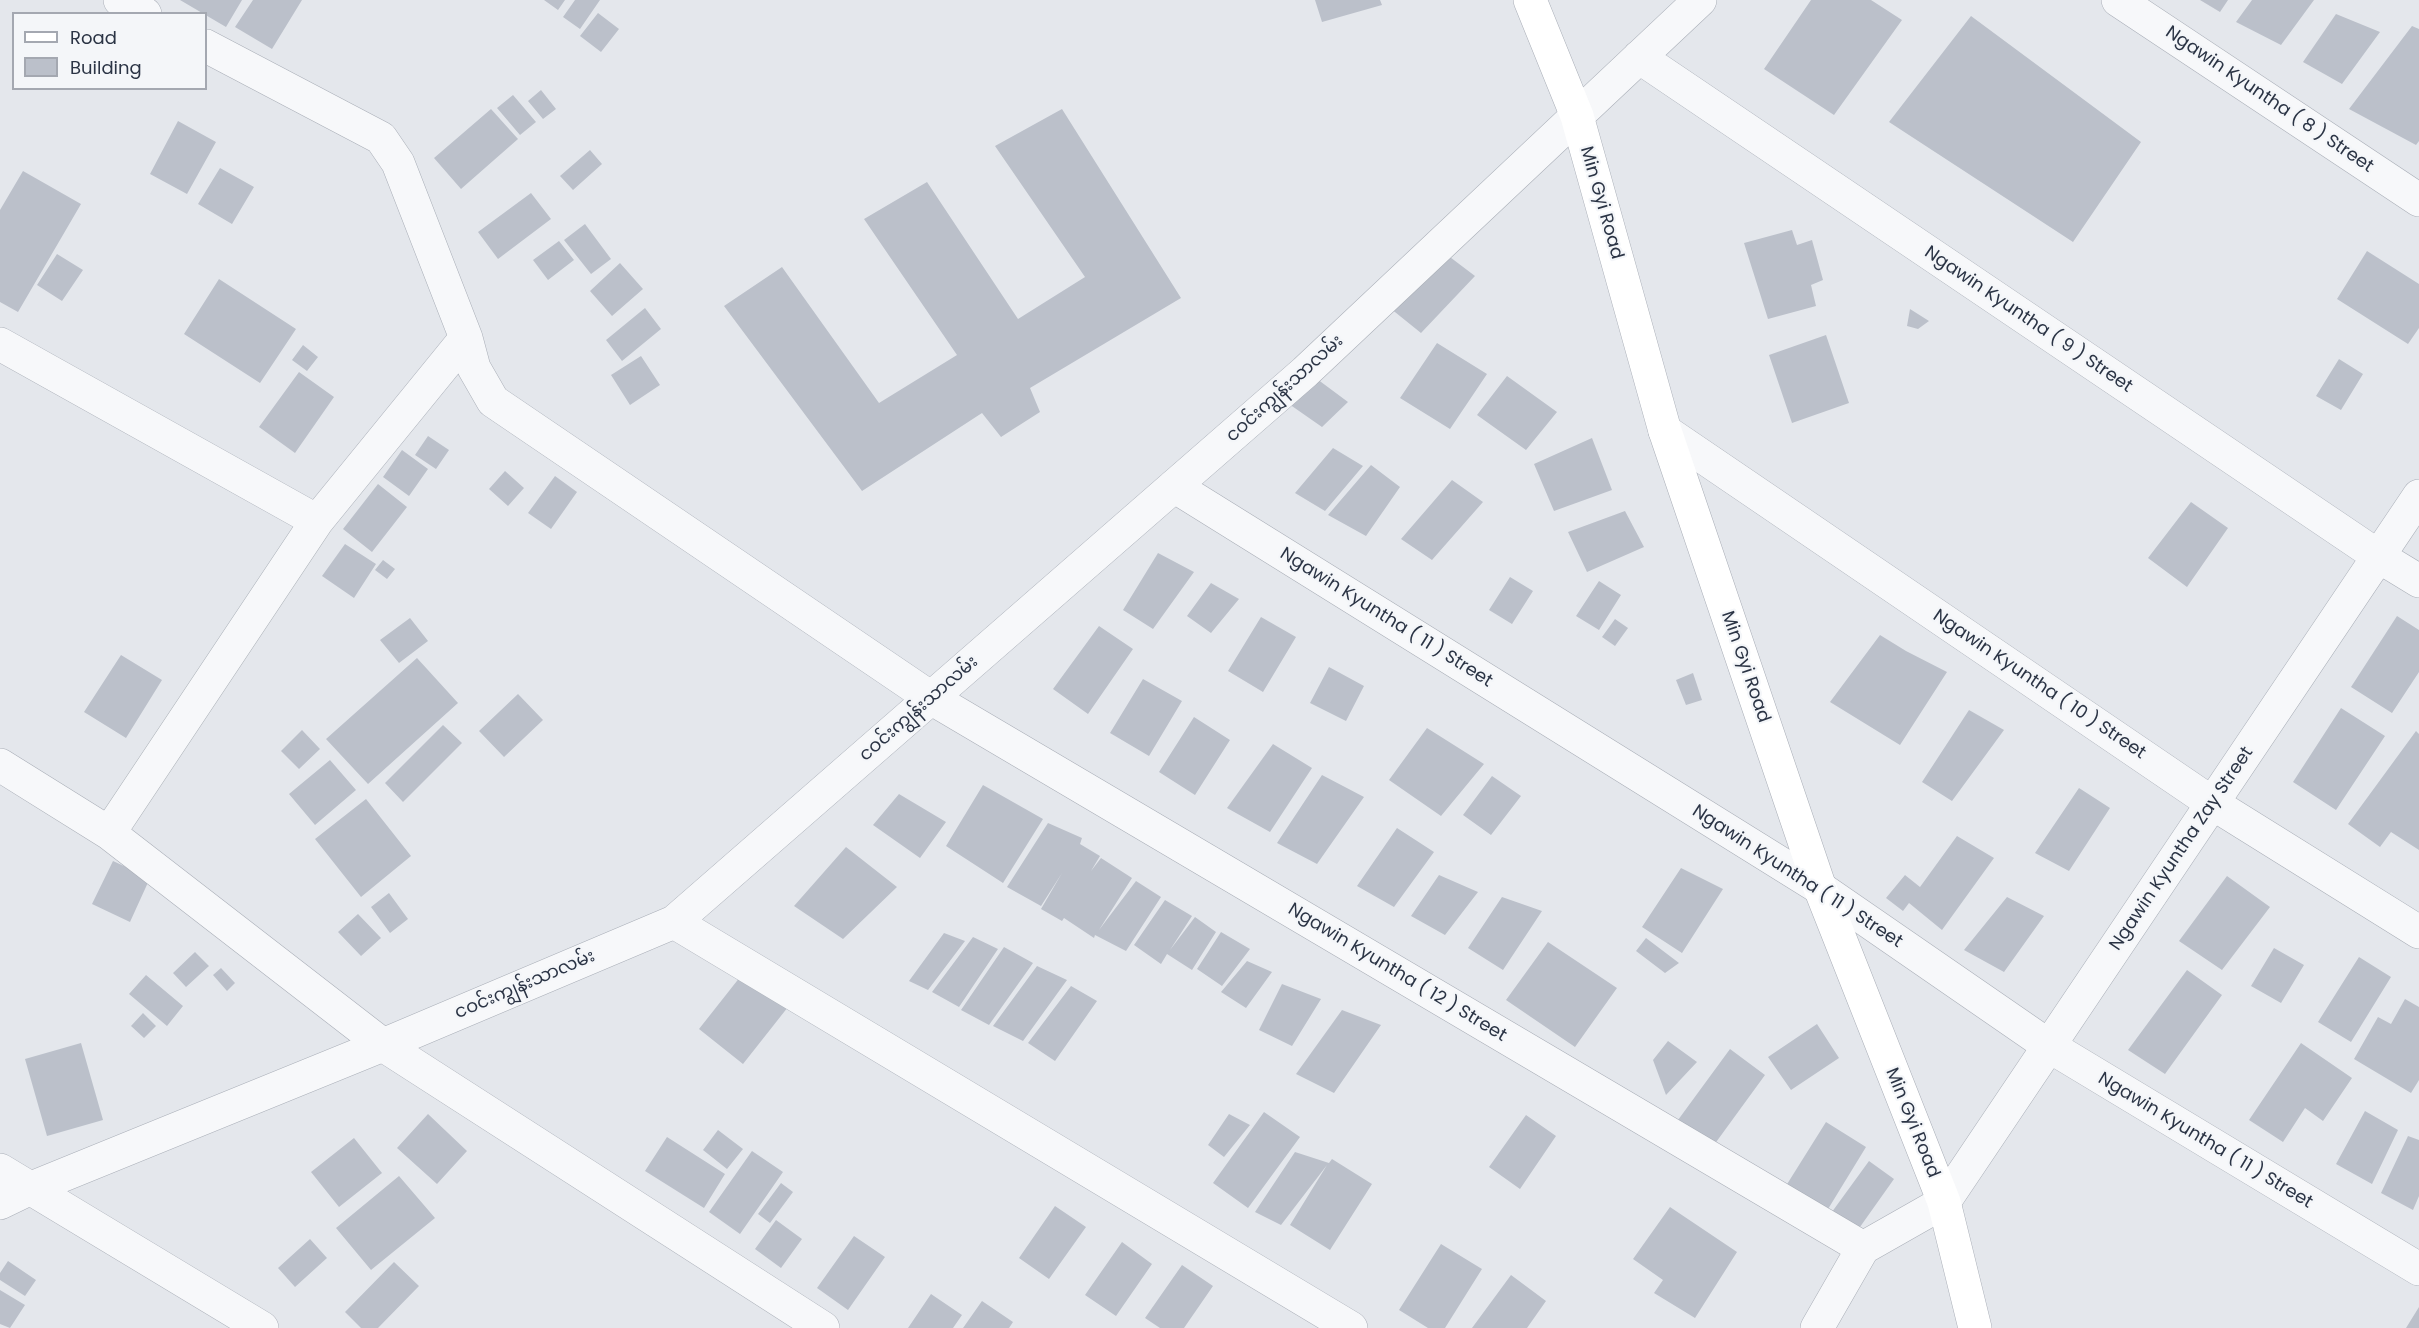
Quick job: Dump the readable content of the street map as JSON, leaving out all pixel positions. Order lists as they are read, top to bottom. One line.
{"streets":{"main road":["Min Gyi Road"],"street":["Ngawin Kyuntha ( 8 ) Street","Ngawin Kyuntha ( 9 ) Street","ငဝင်းကျွန်းသာလမ်း","Ngawin Kyuntha ( 11 ) Street","Ngawin Kyuntha ( 10 ) Street","Ngawin Kyuntha Zay Street","Ngawin Kyuntha ( 12 ) Street"]},"crossings":[["Min Gyi Road","ငဝင်းကျွန်းသာလမ်း"],["Min Gyi Road","Ngawin Kyuntha ( 11 ) Street"],["Min Gyi Road","Ngawin Kyuntha ( 10 ) Street"],["Min Gyi Road","Ngawin Kyuntha Zay Street"],["Ngawin Kyuntha ( 9 ) Street","ငဝင်းကျွန်းသာလမ်း"],["Ngawin Kyuntha ( 9 ) Street","Ngawin Kyuntha Zay Street"],["ငဝင်းကျွန်းသာလမ်း","Ngawin Kyuntha ( 11 ) Street"],["ငဝင်းကျွန်းသာလမ်း","Ngawin Kyuntha ( 12 ) Street"],["Ngawin Kyuntha ( 11 ) Street","Ngawin Kyuntha Zay Street"],["Ngawin Kyuntha ( 10 ) Street","Ngawin Kyuntha Zay Street"]],"legend":["Road","Building"]}
